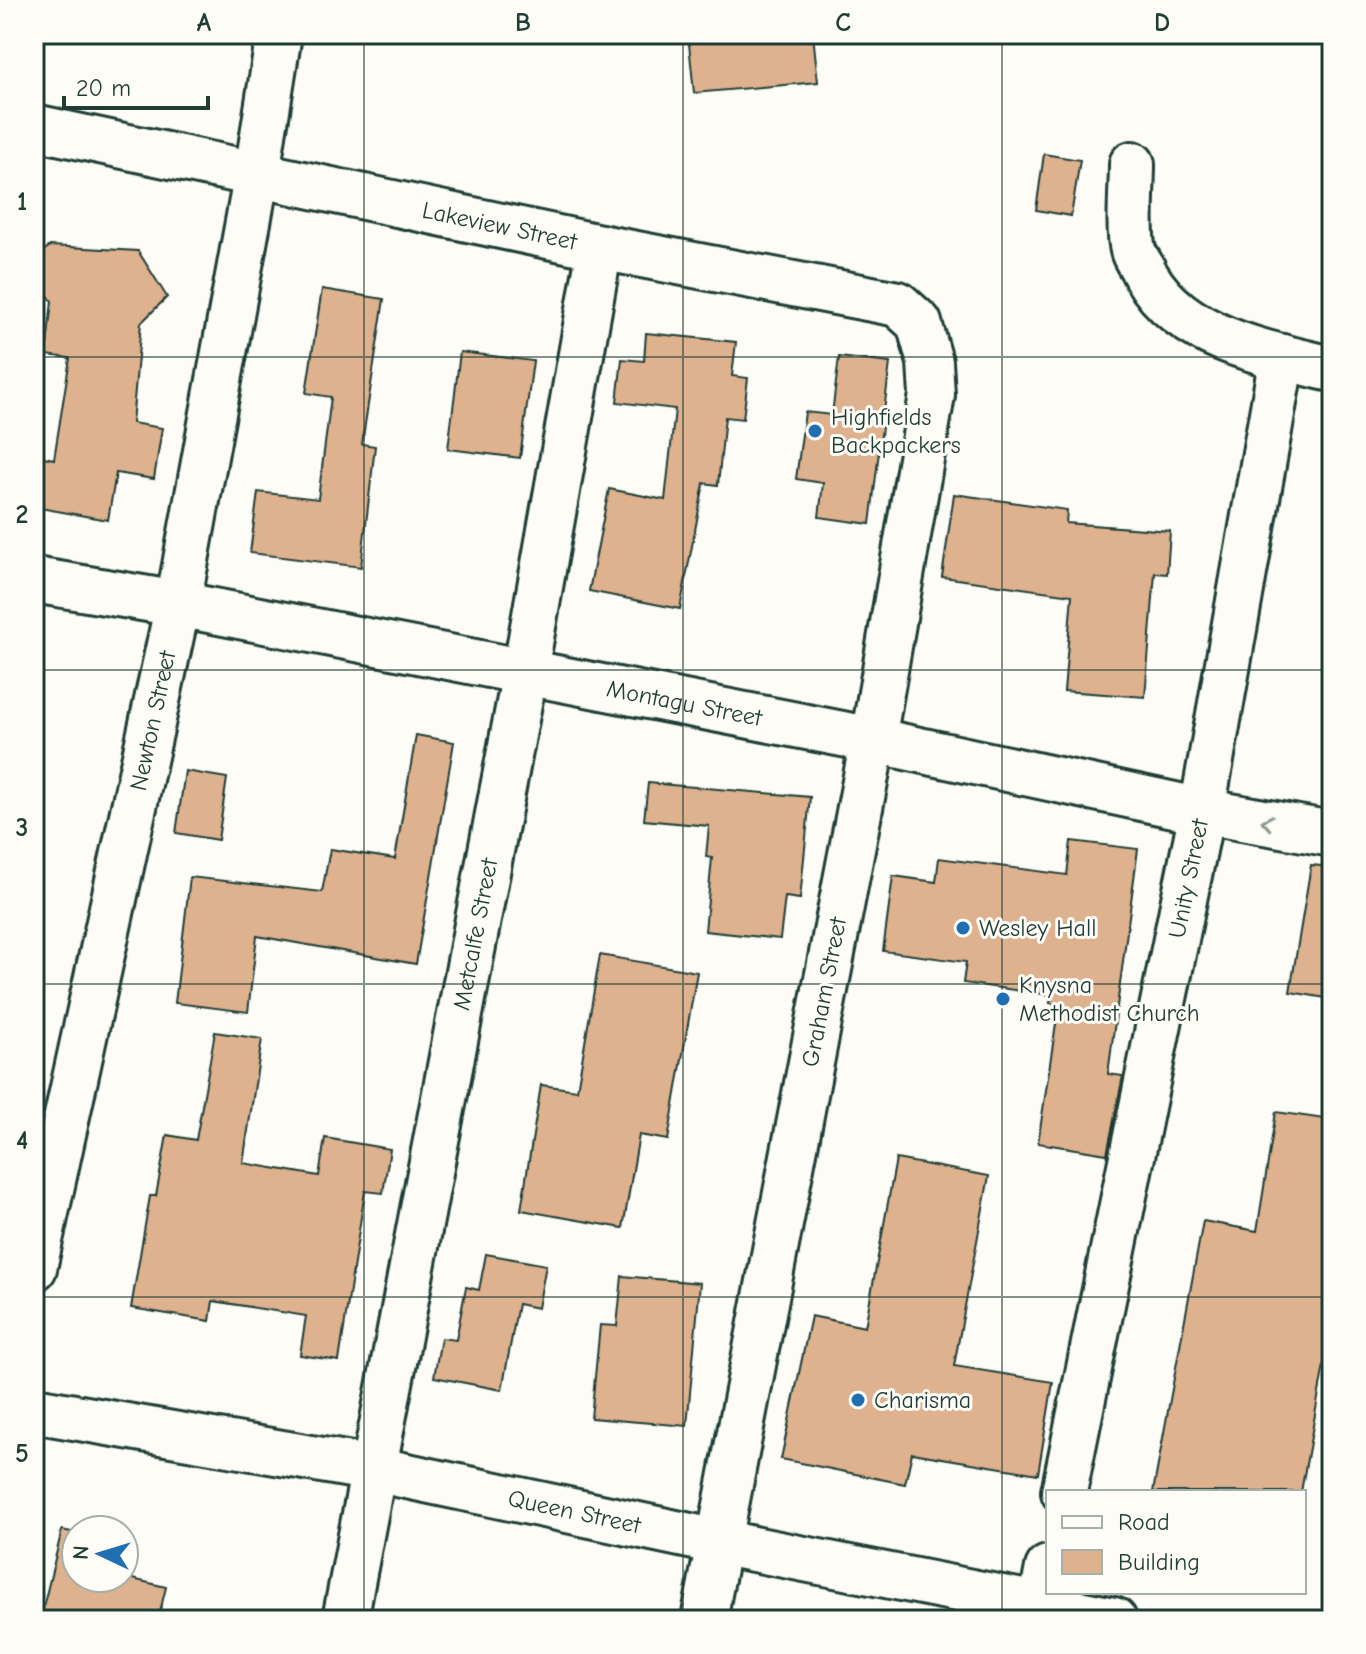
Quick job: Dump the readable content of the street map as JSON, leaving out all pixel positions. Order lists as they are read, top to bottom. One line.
{"streets":{"street":["Lakeview Street","Montagu Street","Newton Street","Unity Street","Metcalfe Street","Graham Street","Queen Street"]},"crossings":[["Lakeview Street","Newton Street"],["Lakeview Street","Metcalfe Street"],["Lakeview Street","Graham Street"],["Montagu Street","Newton Street"],["Montagu Street","Unity Street"],["Montagu Street","Metcalfe Street"],["Montagu Street","Graham Street"],["Metcalfe Street","Queen Street"],["Graham Street","Queen Street"]],"places":["Highfields Backpackers","Wesley Hall","Knysna Methodist Church","Charisma"],"legend":["Road","Building"],"scale_bar":"20 m","north":"left","grid":{"columns":["A","B","C","D"],"rows":["1","2","3","4","5"]}}
